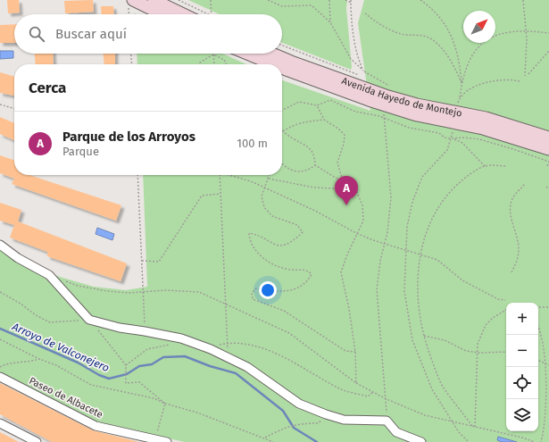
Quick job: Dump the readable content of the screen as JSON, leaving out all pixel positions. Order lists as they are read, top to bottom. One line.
{"streets":{"street":["Avenida Hayedo de Montejo","Paseo de Albacete"]},"water":["Arroyo de Valconejero"],"north":"top right","page":{"search":"Buscar aquí","heading":"Cerca","list":[{"mark":"A","name":"Parque de los Arroyos","note":"Parque","value":"100 m"}],"pins":"A","map_buttons":["+","−"]}}
